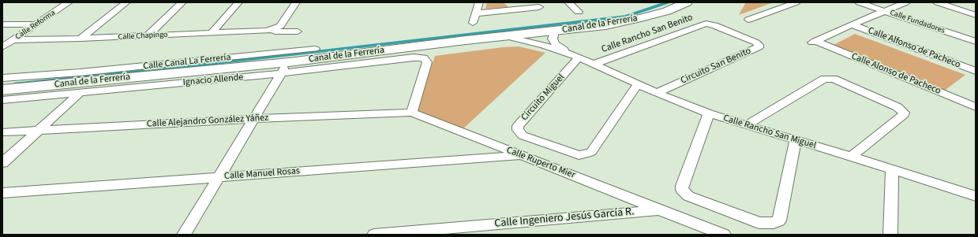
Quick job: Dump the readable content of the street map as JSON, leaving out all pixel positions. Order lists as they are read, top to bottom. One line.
{"streets":{"street":["Calle Fundadores","Canal de la Ferrería","Calle Reforma","Calle Rancho San Benito","Calle Chapingo","Calle Alfonso de Pacheco","Calle Canal La Ferrería","Circuito San Benito","Calle Alonso de Pacheco","Ignacio Allende","Circuito Miguel","Calle Alejandro González Yáñez","Calle Rancho San Miguel","Calle Ruperto Mier","Calle Manuel Rosas","Calle Ingeniero Jesús García R."]},"crossings":[["Canal de la Ferrería","Calle Rancho San Miguel"],["Calle Reforma","Calle Chapingo"],["Calle Rancho San Benito","Circuito San Benito"],["Calle Rancho San Benito","Calle Rancho San Miguel"],["Calle Alfonso de Pacheco","Calle Alonso de Pacheco"],["Circuito San Benito","Calle Rancho San Miguel"],["Ignacio Allende","Calle Alejandro González Yáñez"],["Ignacio Allende","Calle Ruperto Mier"],["Circuito Miguel","Calle Rancho San Miguel"],["Calle Alejandro González Yáñez","Calle Ruperto Mier"],["Calle Ruperto Mier","Calle Manuel Rosas"],["Calle Ruperto Mier","Calle Ingeniero Jesús García R."]]}
